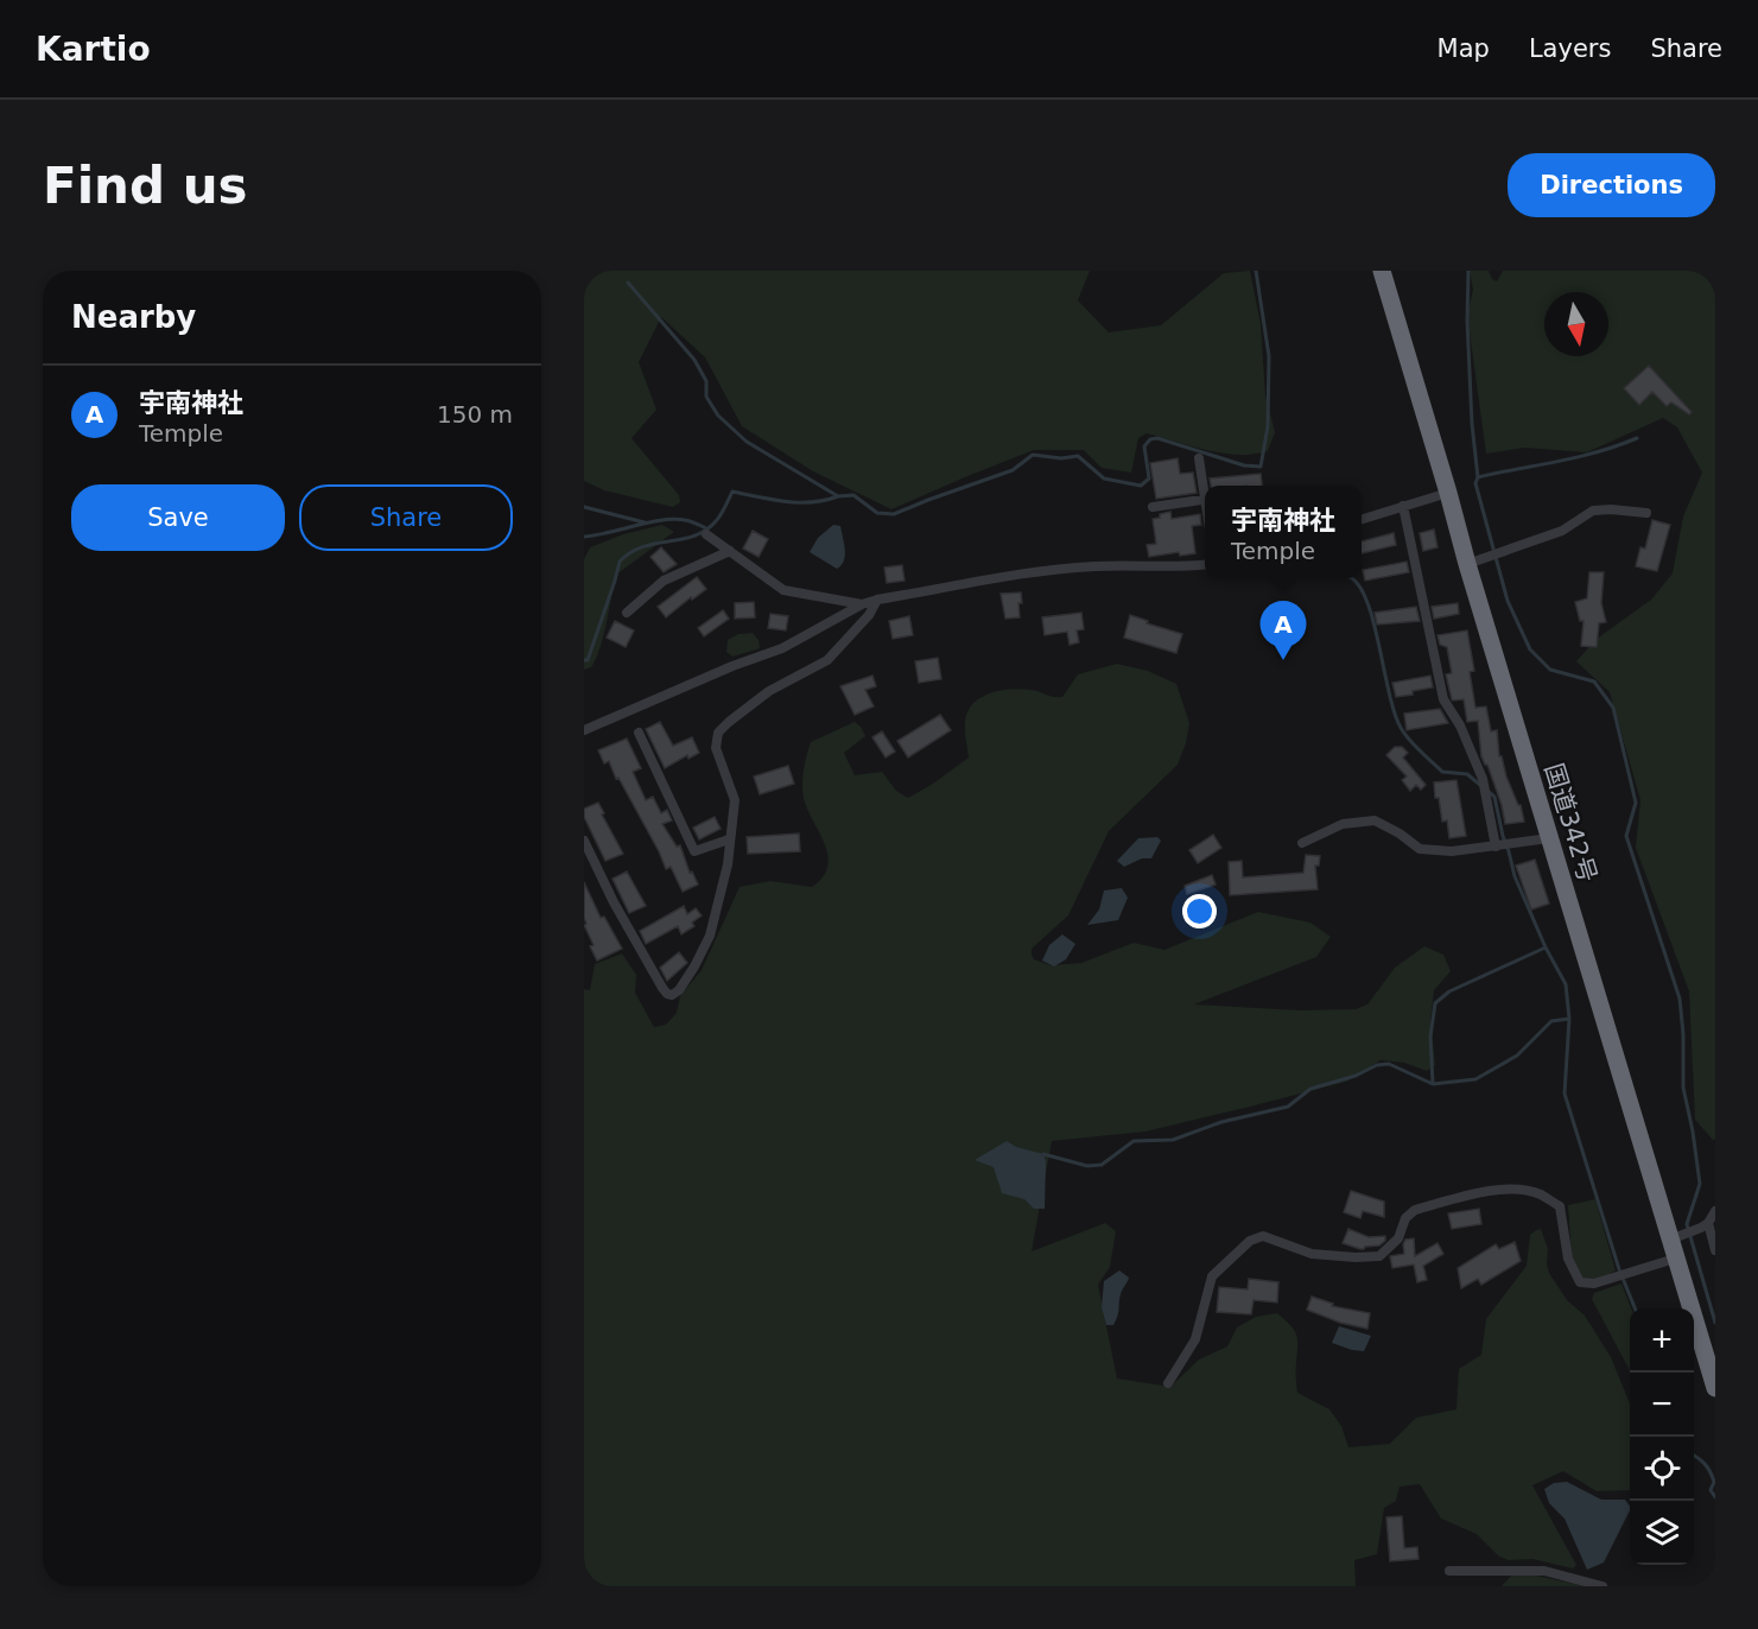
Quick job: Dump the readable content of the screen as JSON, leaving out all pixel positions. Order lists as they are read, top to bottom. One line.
{"streets":{"highway":["国道342号"]},"north":"bottom","page":{"header":"Kartio","nav":["Map","Layers","Share"],"buttons":["Directions",["Save","Share"]],"title":"Find us","heading":"Nearby","list":[{"mark":"A","name":"宇南神社","note":"Temple","value":"150 m"}],"popup":["宇南神社","Temple"],"pins":"A","map_buttons":["+","−"]}}
